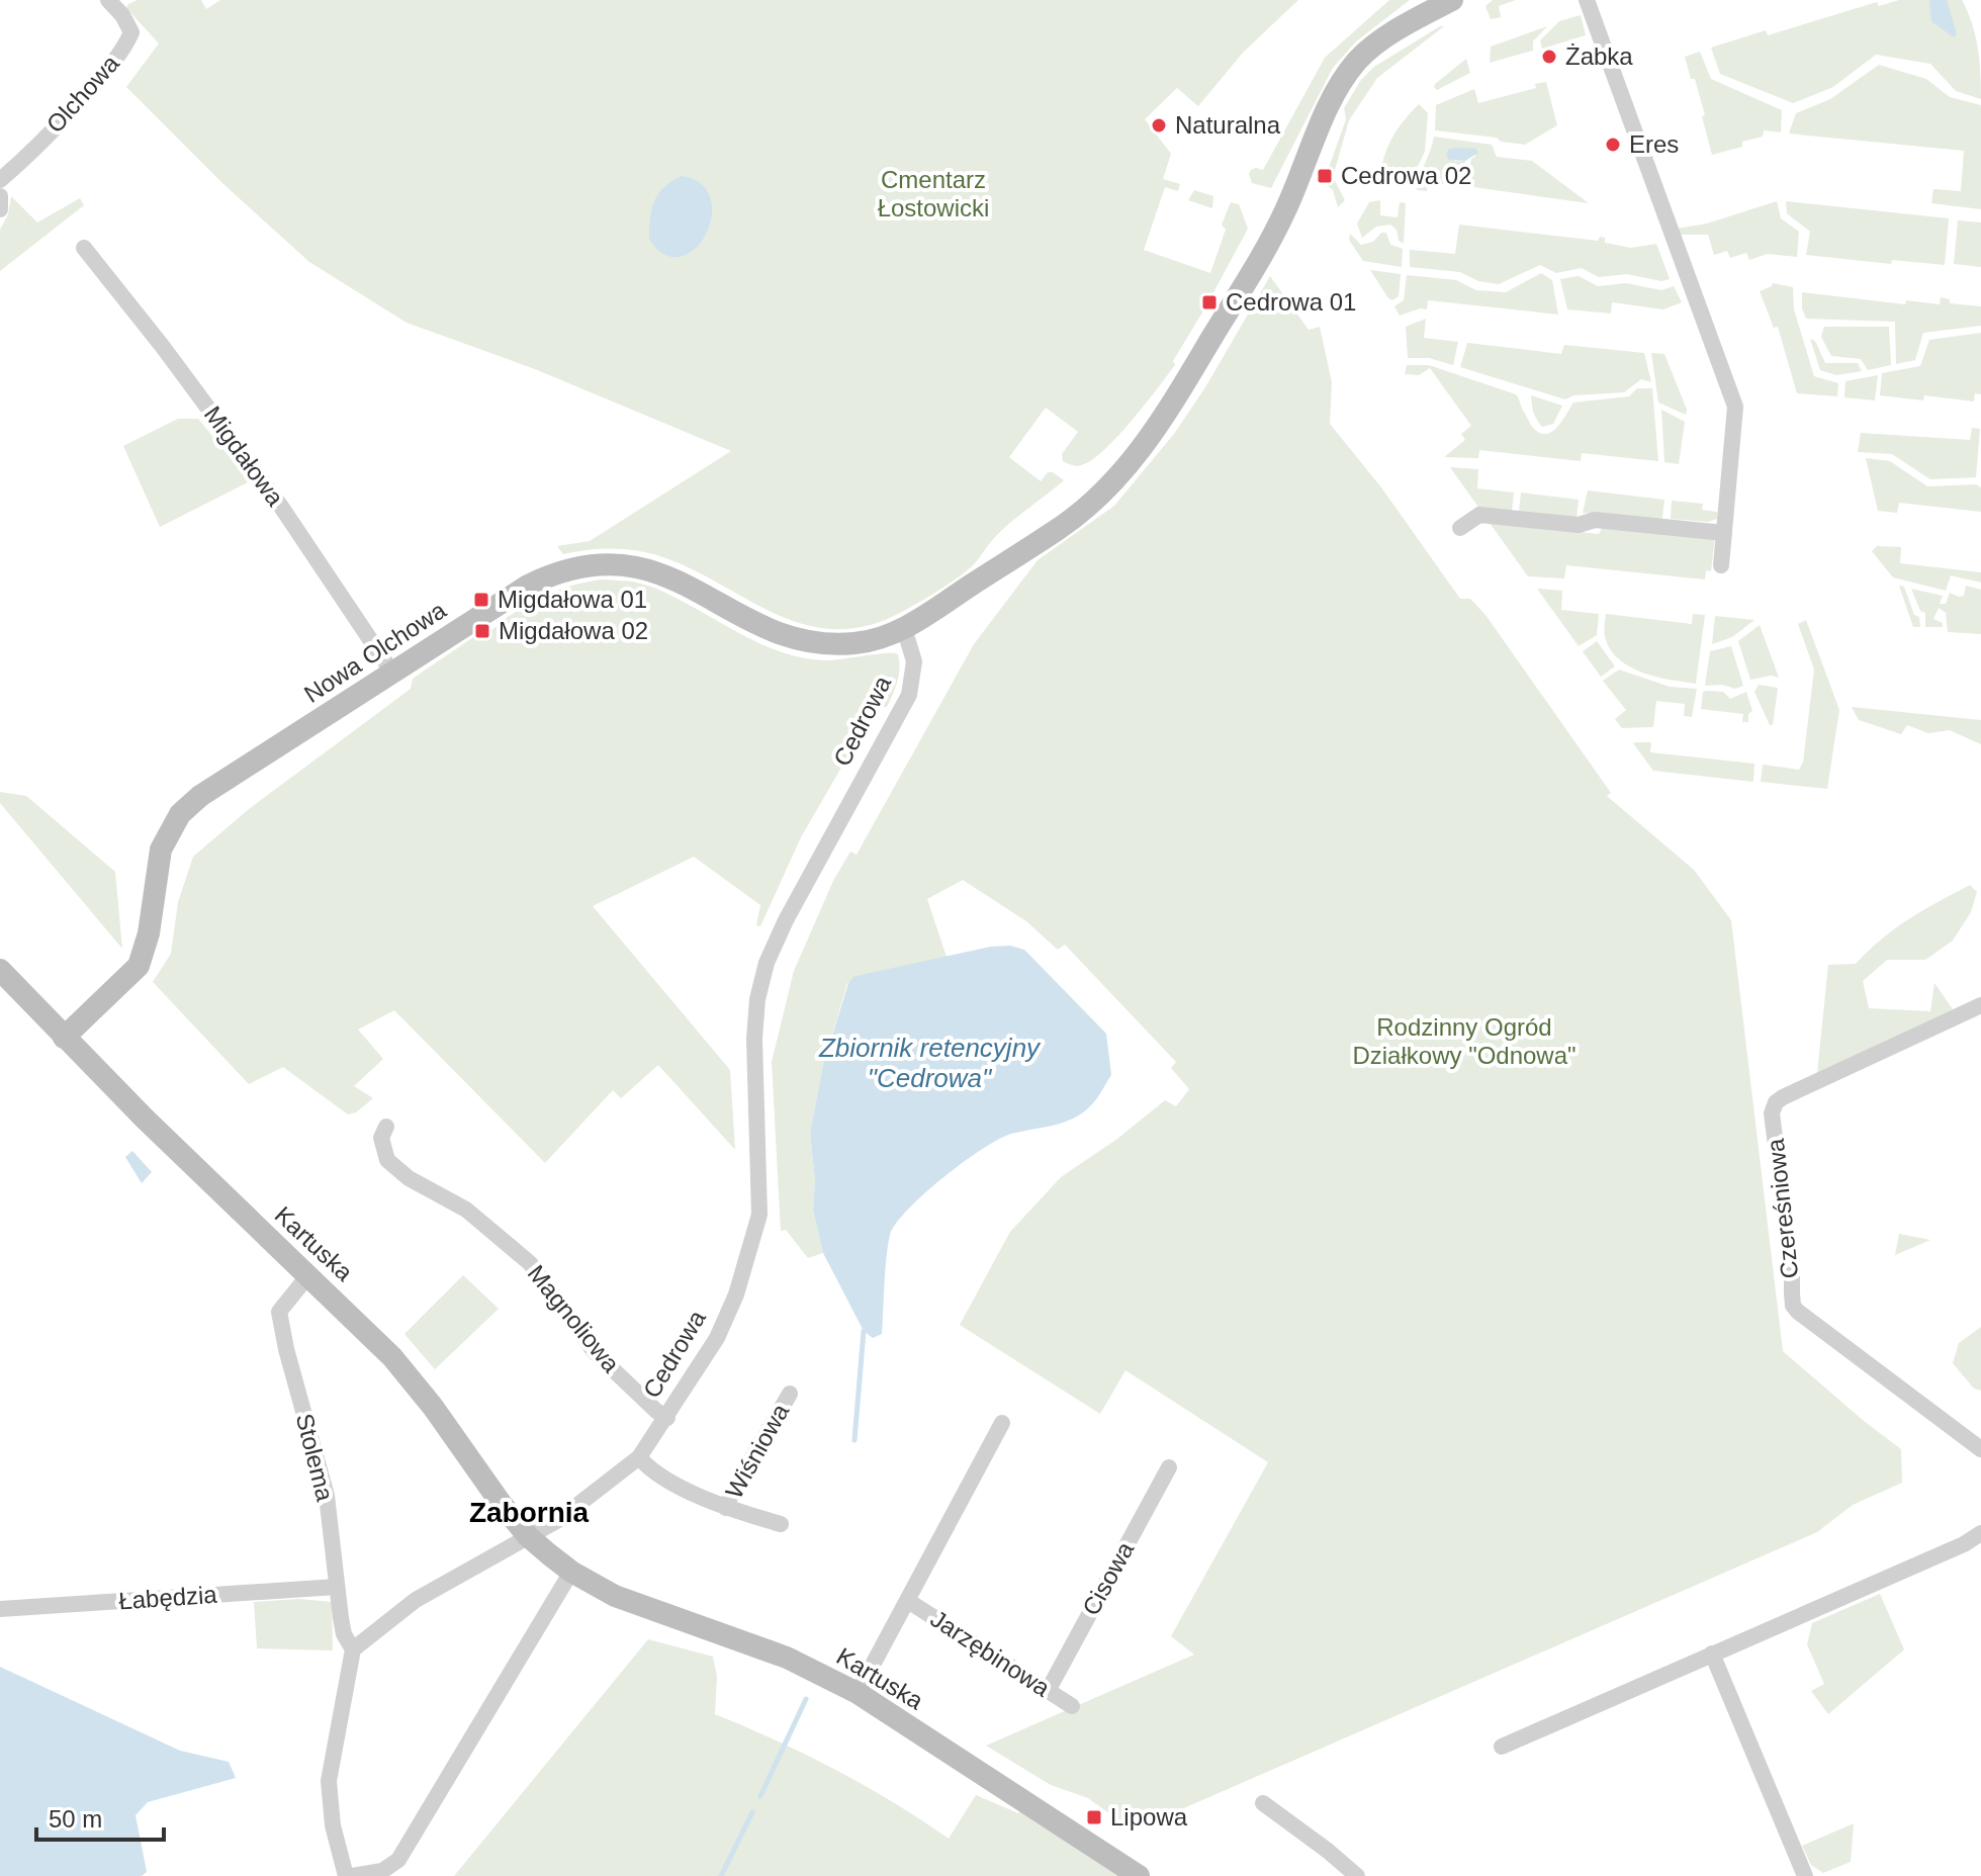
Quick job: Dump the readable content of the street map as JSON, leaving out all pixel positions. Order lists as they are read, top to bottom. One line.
{"streets":{"street":["Olchowa","Migdałowa","Nowa Olchowa","Cedrowa","Czereśniowa","Kartuska","Magnoliowa","Wiśniowa","Stolema","Cisowa","Łabędzia","Jarzębinowa"]},"crossings":[["Migdałowa","Nowa Olchowa"],["Nowa Olchowa","Cedrowa"],["Nowa Olchowa","Kartuska"],["Cedrowa","Kartuska"],["Cedrowa","Magnoliowa"],["Cedrowa","Wiśniowa"],["Kartuska","Stolema"],["Stolema","Łabędzia"],["Cisowa","Jarzębinowa"]],"districts":["Zabornia"],"water":["Zbiornik retencyjny \"Cedrowa\""],"parks":["Cmentarz Łostowicki","Rodzinny Ogród Działkowy \"Odnowa\""],"places":{"other":["Żabka","Naturalna","Eres"],"transit":["Cedrowa 02","Cedrowa 01","Migdałowa 01","Migdałowa 02","Lipowa"]},"scale_bar":"50 m"}
